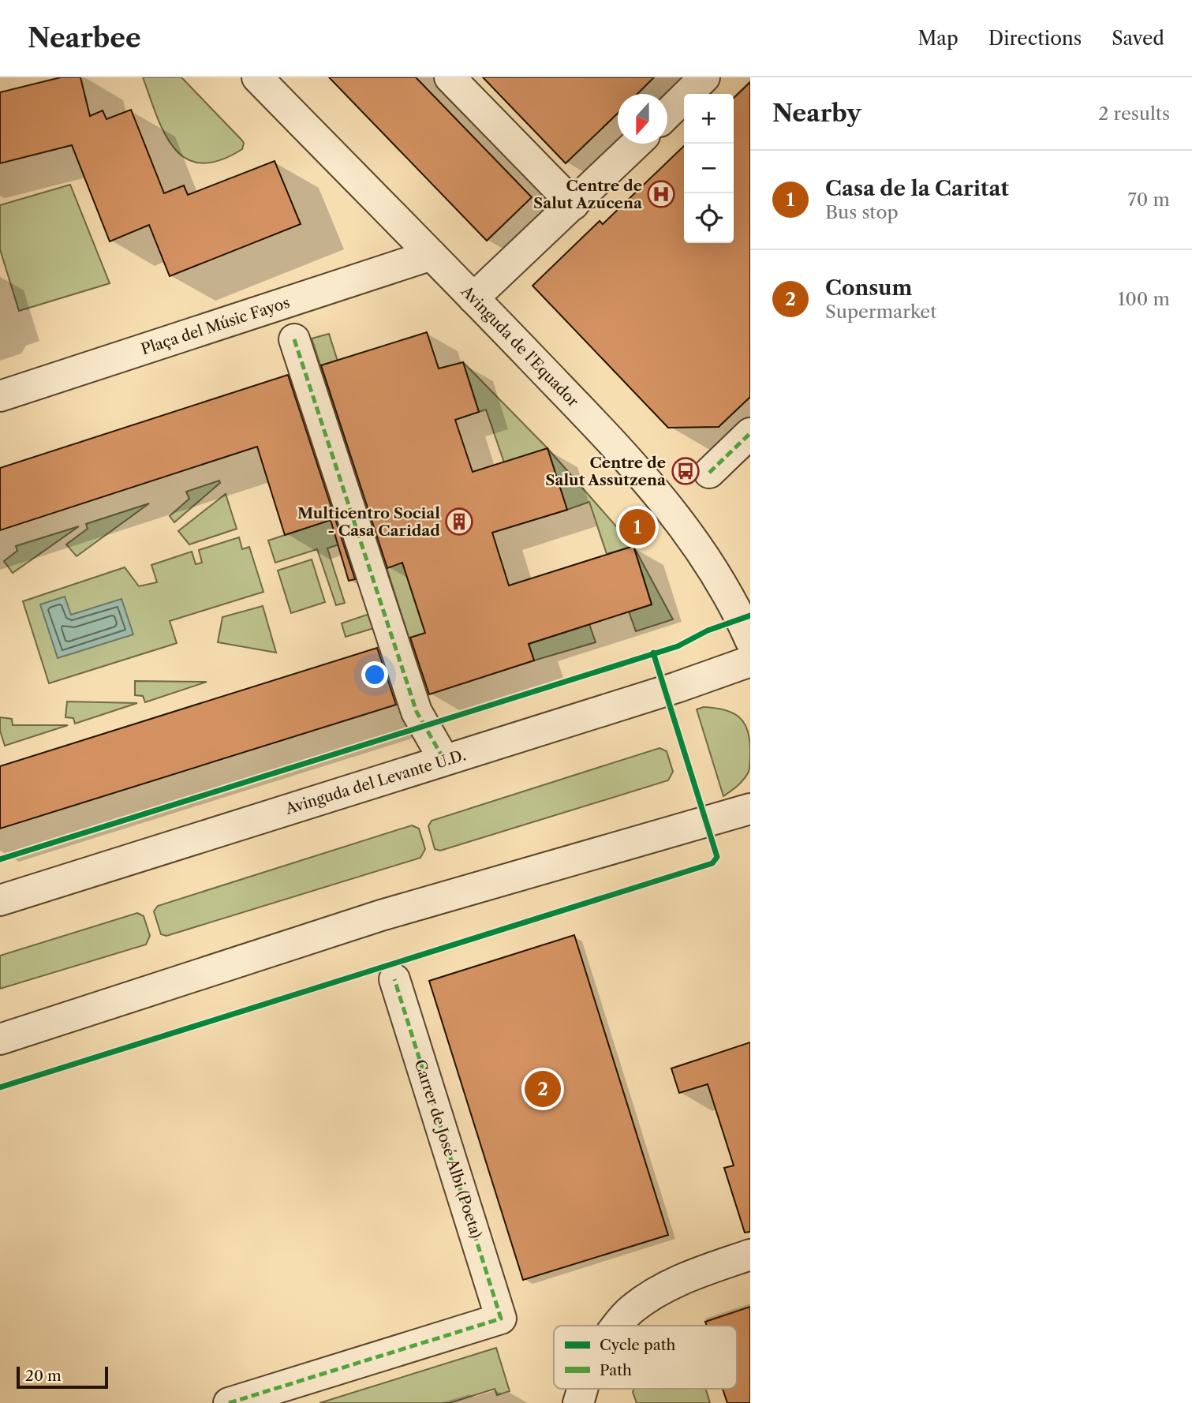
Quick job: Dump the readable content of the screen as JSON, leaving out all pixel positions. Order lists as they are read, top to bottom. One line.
{"streets":{"street":["Plaça del Músic Fayos","Avinguda de l'Equador","Avinguda del Levante U.D.","Carrer de José Albi (Poeta)"]},"crossings":[["Plaça del Músic Fayos","Avinguda de l'Equador"]],"places":{"hospital":["Centre de Salut Azucena"],"bus stop":["Centre de Salut Assutzena"],"building":["Multicentro Social - Casa Caridad"]},"legend":["Cycle path","Path"],"scale_bar":"20 m","north":"bottom","page":{"header":"Nearbee","nav":["Map","Directions","Saved"],"heading":["Nearby","2 results"],"map_buttons":["+","−"],"list":[{"mark":"1","name":"Casa de la Caritat","note":"Bus stop","value":"70 m"},{"mark":"2","name":"Consum","note":"Supermarket","value":"100 m"}],"pins":["1","2"],"scale":"20 m"}}
